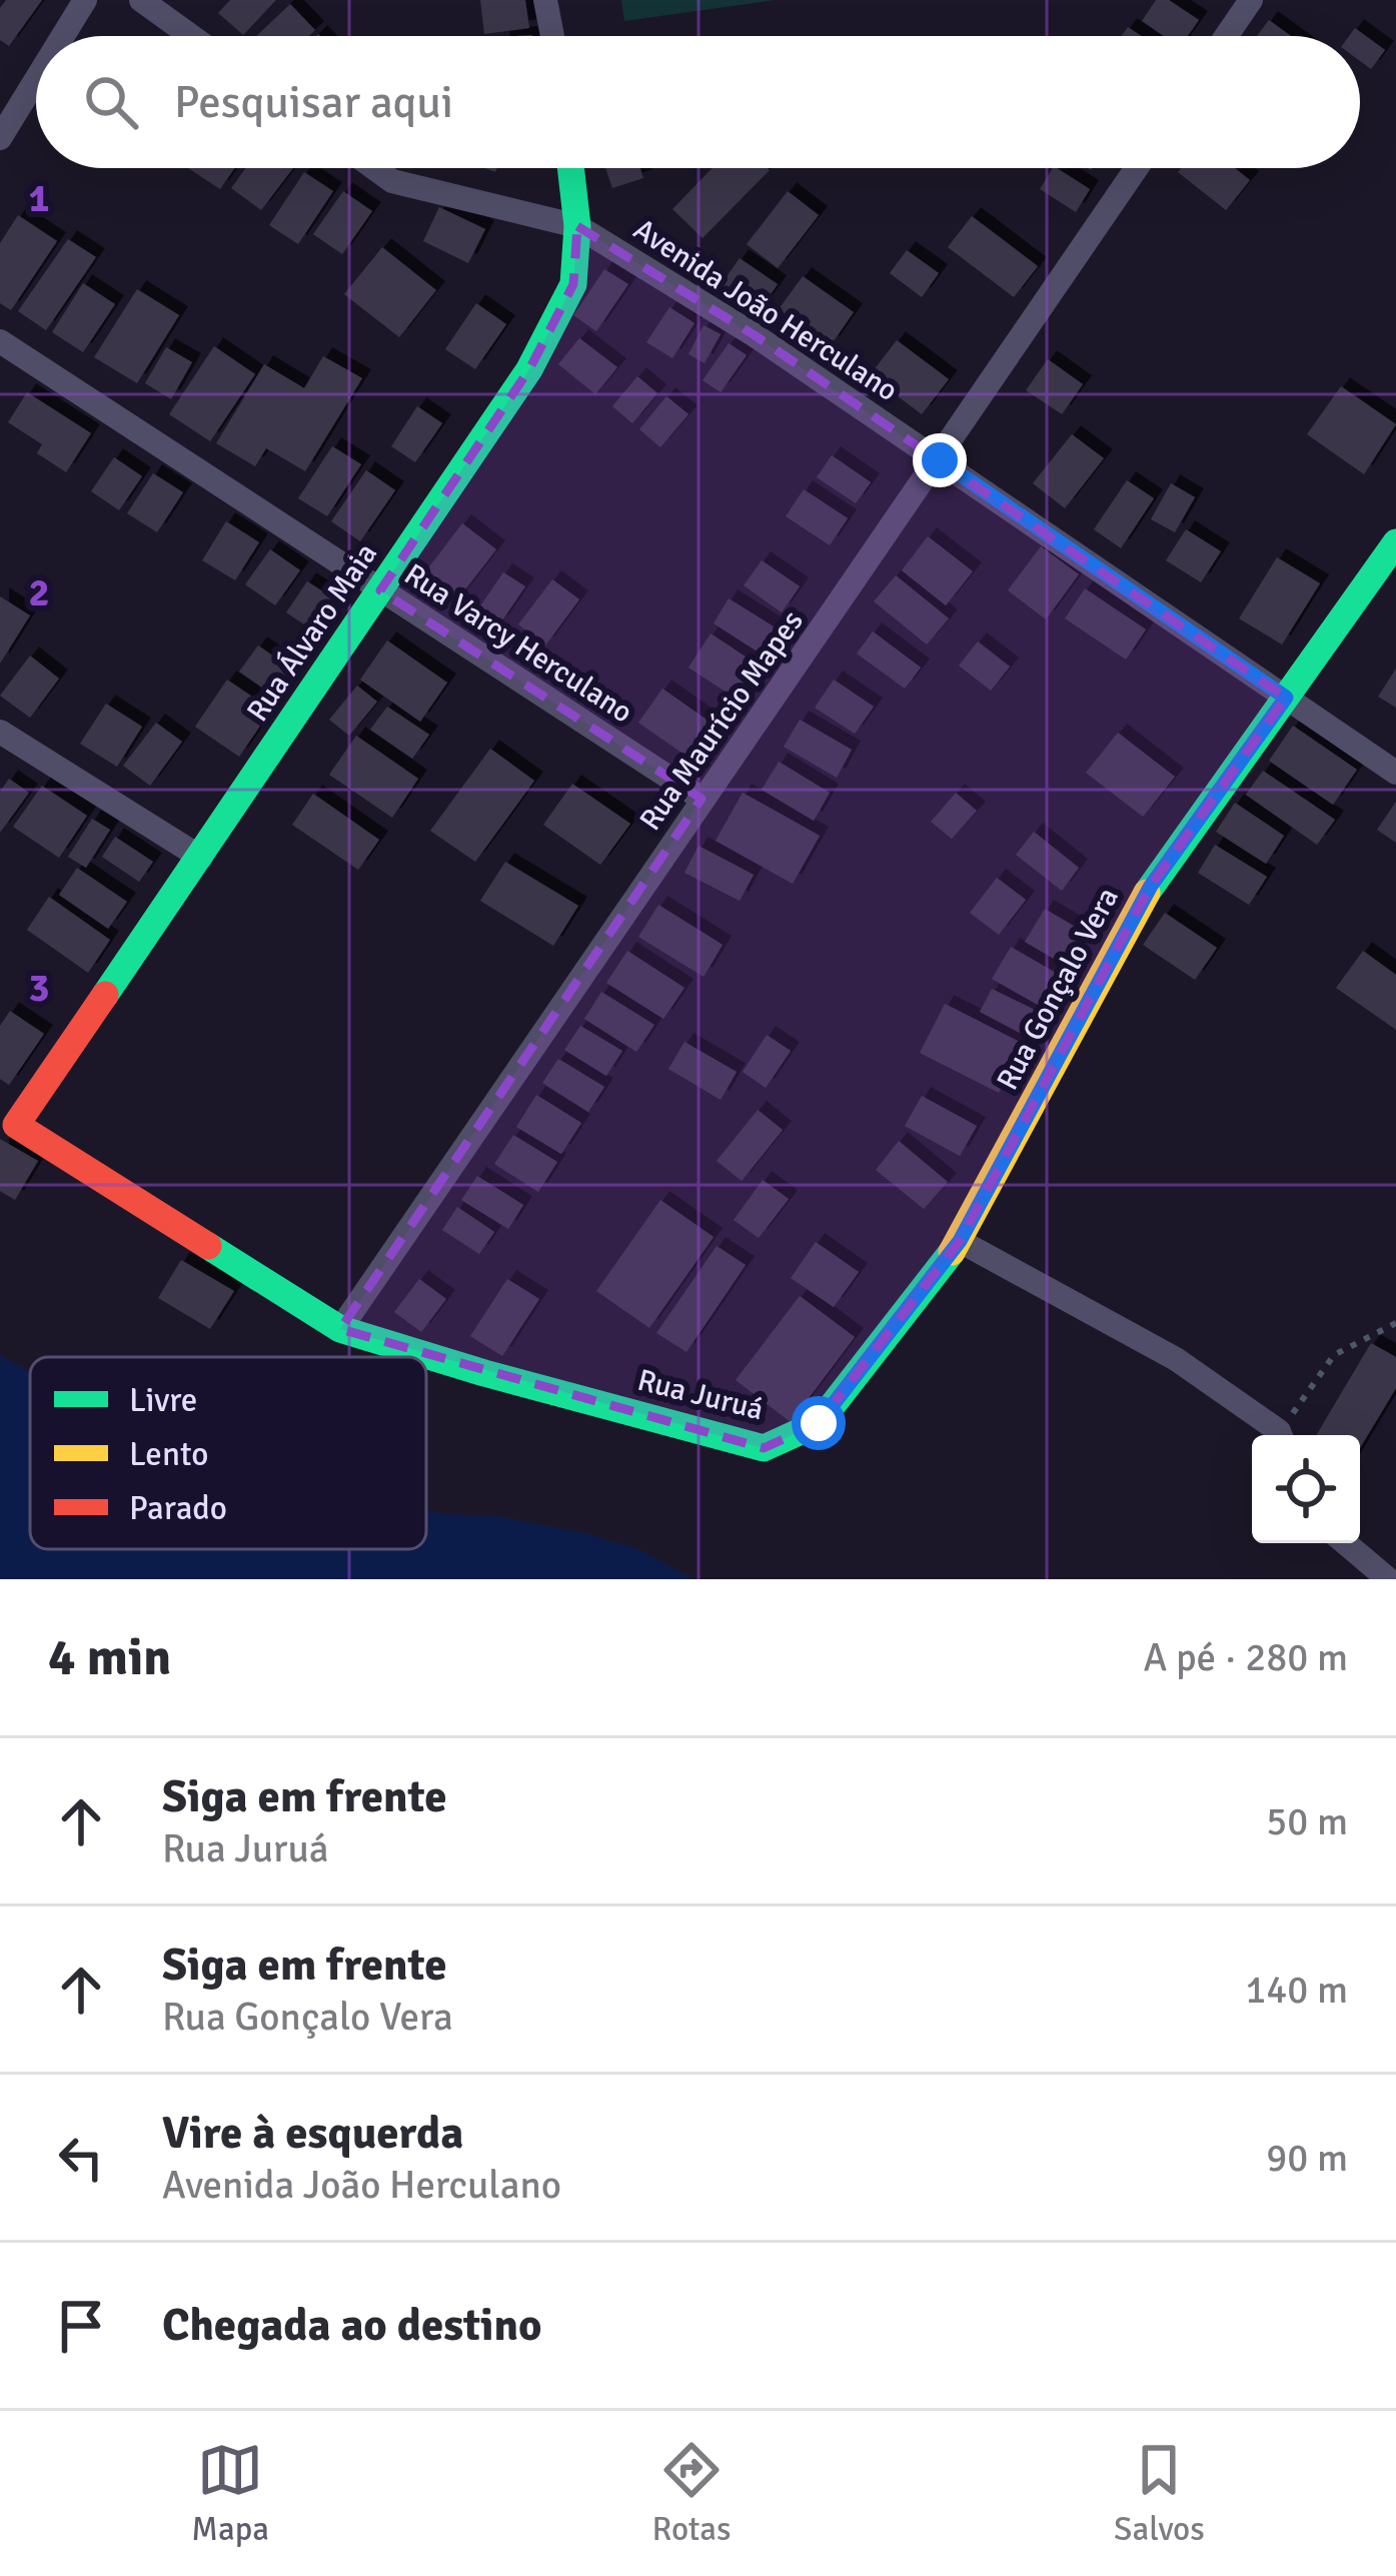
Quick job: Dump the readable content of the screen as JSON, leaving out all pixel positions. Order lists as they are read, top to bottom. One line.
{"streets":{"street":["Avenida João Herculano","Rua Álvaro Maia","Rua Varcy Herculano","Rua Maurício Mapes","Rua Gonçalo Vera","Rua Juruá"]},"crossings":[["Avenida João Herculano","Rua Álvaro Maia"],["Avenida João Herculano","Rua Maurício Mapes"],["Avenida João Herculano","Rua Gonçalo Vera"],["Rua Álvaro Maia","Rua Varcy Herculano"],["Rua Álvaro Maia","Rua Juruá"],["Rua Varcy Herculano","Rua Maurício Mapes"],["Rua Maurício Mapes","Rua Juruá"],["Rua Gonçalo Vera","Rua Juruá"]],"legend":["Livre","Lento","Parado"],"page":{"search":"Pesquisar aqui","heading":["4 min","A pé · 280 m"],"list":[["Siga em frente","Rua Juruá","50 m"],["Siga em frente","Rua Gonçalo Vera","140 m"],["Vire à esquerda","Avenida João Herculano","90 m"],"Chegada ao destino"],"nav":["Mapa","Rotas","Salvos"]},"grid":{"rows":["1","2","3"]}}
